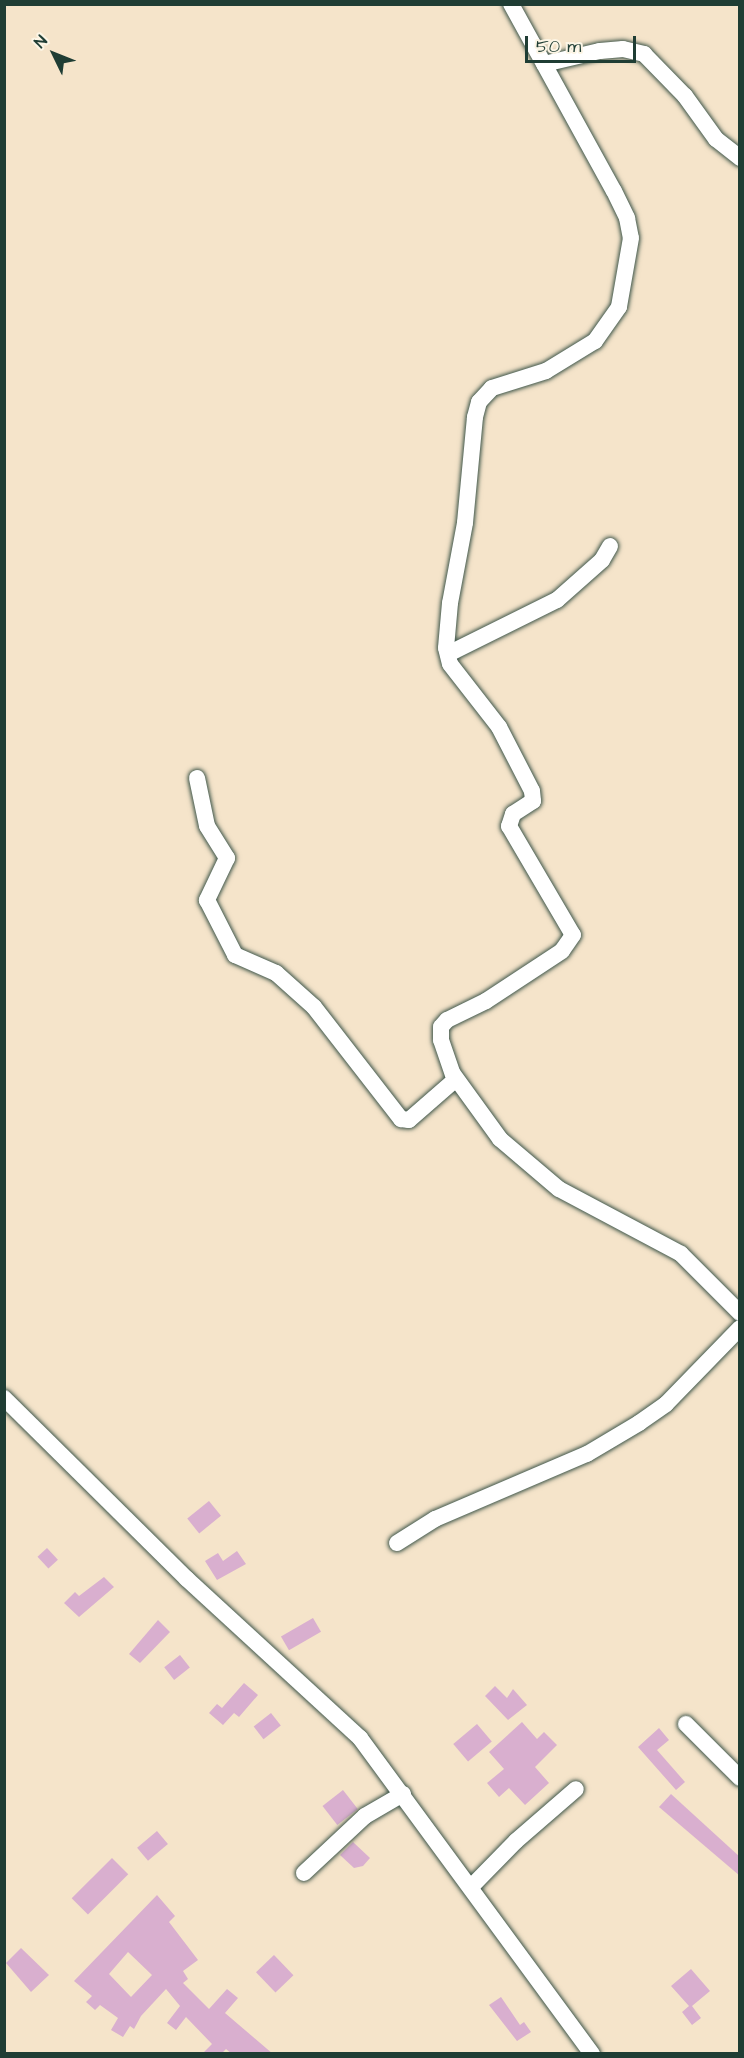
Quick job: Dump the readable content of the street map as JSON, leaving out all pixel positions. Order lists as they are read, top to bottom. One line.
{"scale_bar":"50 m","north":"top left"}
